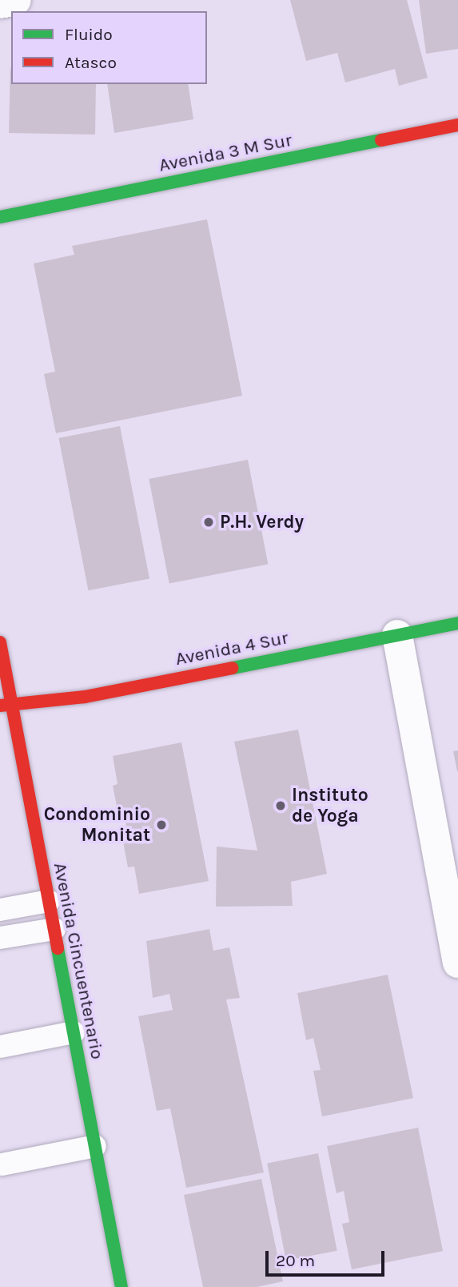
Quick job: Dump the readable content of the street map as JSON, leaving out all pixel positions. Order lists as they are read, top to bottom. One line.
{"streets":{"street":["Avenida 3 M Sur","Avenida 4 Sur","Avenida Cincuentenario"]},"crossings":[["Avenida 4 Sur","Avenida Cincuentenario"]],"places":["P.H. Verdy","Instituto de Yoga","Condominio Monitat"],"legend":["Fluido","Atasco"],"scale_bar":"20 m"}
